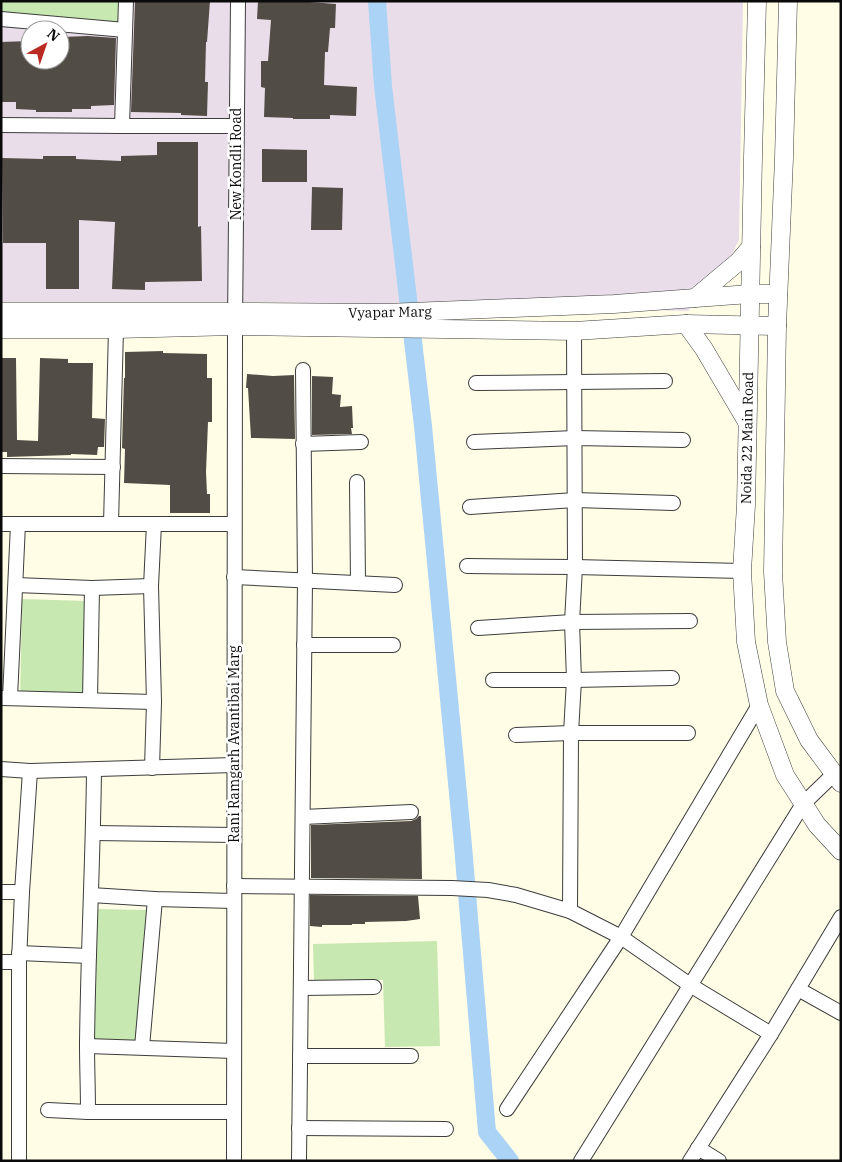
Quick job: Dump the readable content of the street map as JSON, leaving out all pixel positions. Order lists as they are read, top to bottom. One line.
{"streets":{"street":["New Kondli Road","Vyapar Marg","Noida 22 Main Road","Rani Ramgarh Avantibai Marg"]},"crossings":[["New Kondli Road","Vyapar Marg"],["New Kondli Road","Rani Ramgarh Avantibai Marg"],["Vyapar Marg","Noida 22 Main Road"],["Vyapar Marg","Rani Ramgarh Avantibai Marg"]],"north":"top right"}
